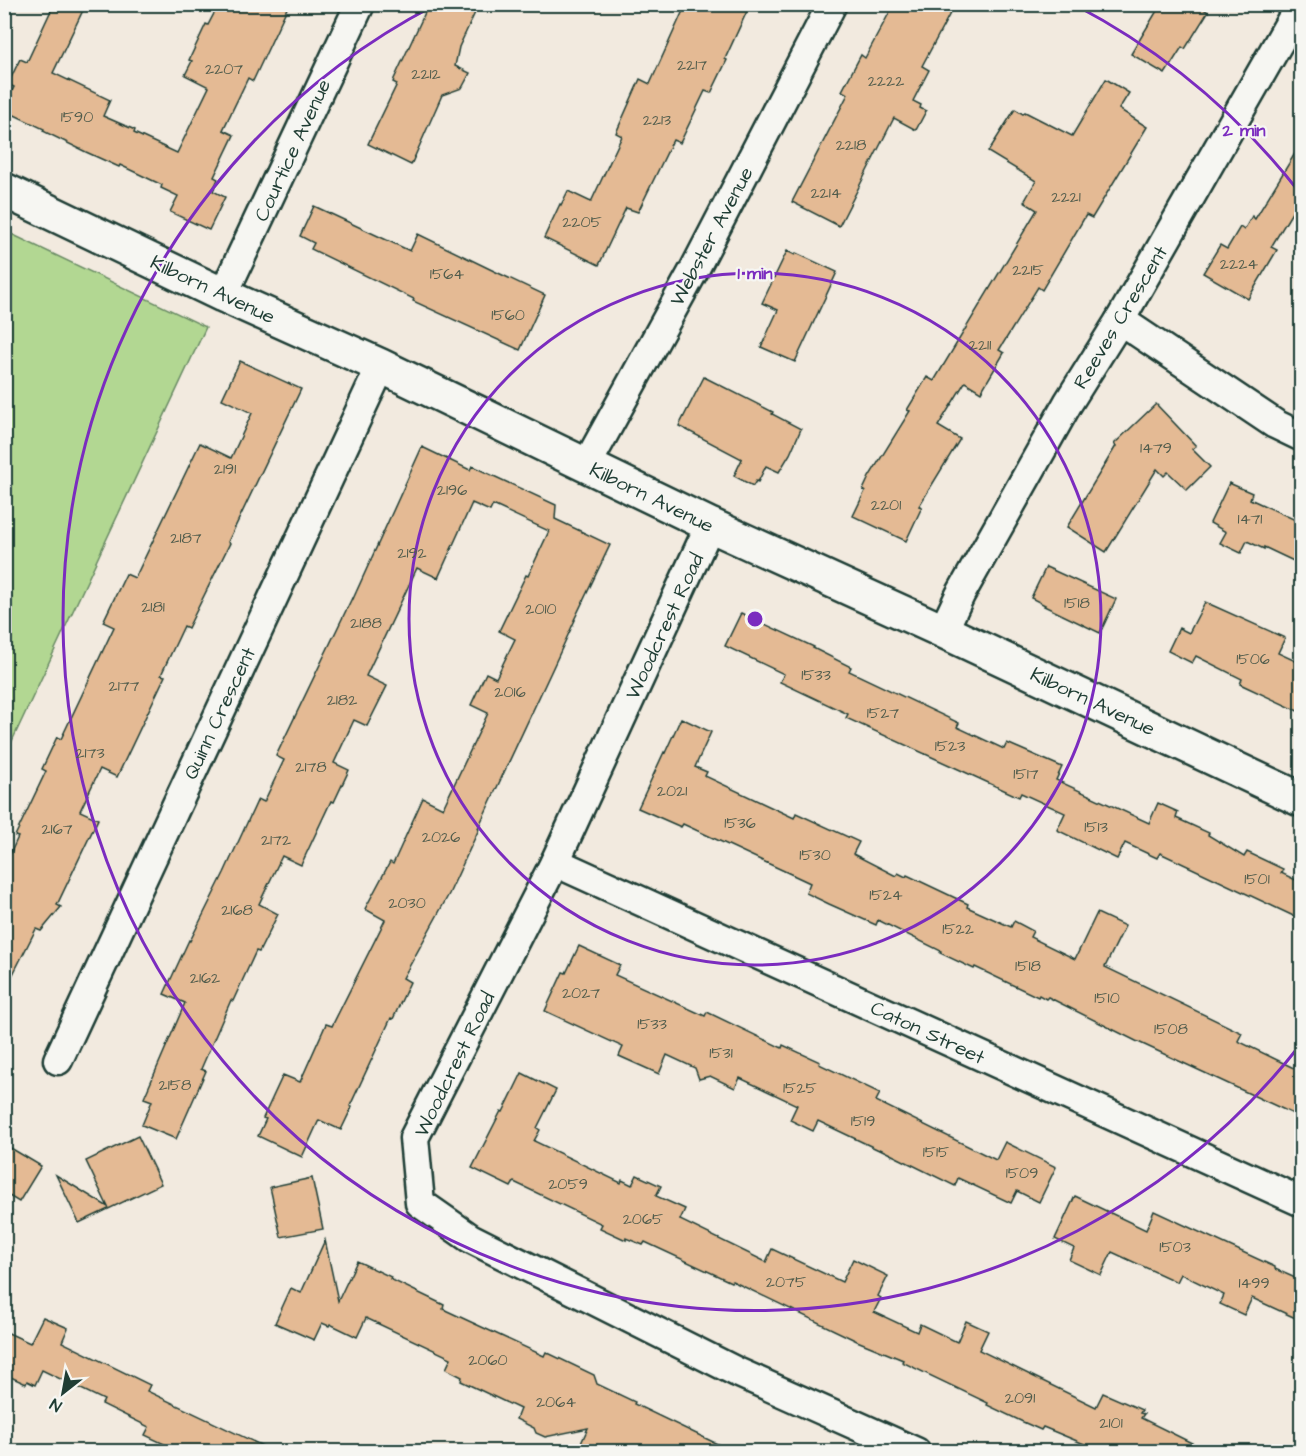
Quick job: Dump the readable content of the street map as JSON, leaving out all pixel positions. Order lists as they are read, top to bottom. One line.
{"streets":{"street":["Courtice Avenue","Webster Avenue","Kilborn Avenue","Reeves Crescent","Woodcrest Road","Quinn Crescent","Caton Street"]},"crossings":[["Courtice Avenue","Kilborn Avenue"],["Webster Avenue","Kilborn Avenue"],["Kilborn Avenue","Reeves Crescent"],["Kilborn Avenue","Woodcrest Road"],["Kilborn Avenue","Quinn Crescent"],["Woodcrest Road","Caton Street"]],"house_numbers":["2217","2207","2212","2222","1590","2213","2218","2214","2221","2205","2224","2215","1564","1560","2211","1479","2191","2196","2201","1471","2187","2192","1518","2181","2010","2188","1506","1533","2177","2016","2182","1527","1523","2173","2178","1517","2021","1536","1513","2167","2026","2172","1530","1501","1524","2030","2168","1522","1518","2162","2027","1510","1533","1508","1531","2158","1525","1519","1515","1509","2059","2065","1503","2075","1499","2060","2091","2064","2101"],"north":"bottom left","rings":["2 min","1 min"]}
